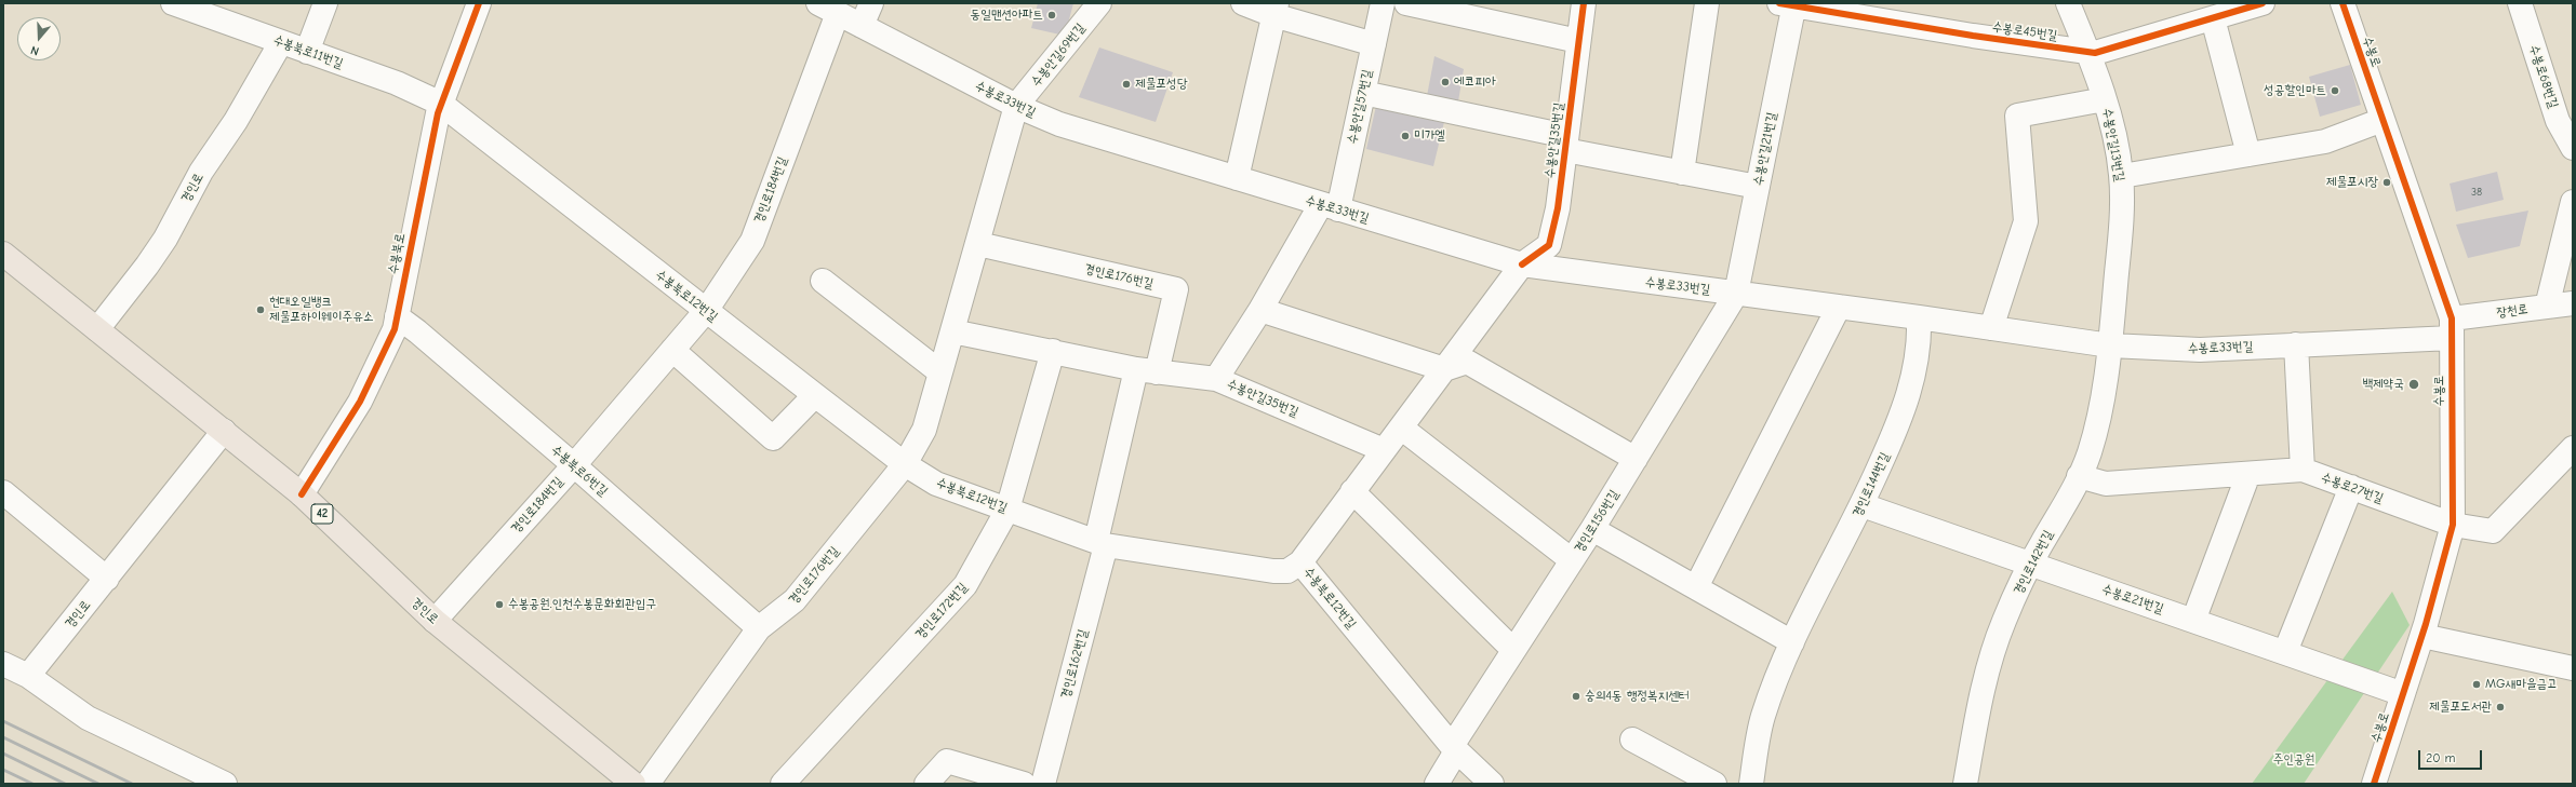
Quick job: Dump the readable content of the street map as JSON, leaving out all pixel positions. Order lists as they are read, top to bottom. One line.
{"streets":{"main road":["경인로","42"],"street":["수봉로45번길","수봉북로11번길","수봉로","수봉안길69번길","수봉로68번길","수봉로33번길","수봉안길57번길","수봉안길35번길","수봉안길13번길","수봉안길21번길","경인로184번길","수봉북로","경인로176번길","수봉북로12번길","장천로","수봉북로6번길","경인로144번길","수봉로27번길","경인로156번길","경인로142번길","수봉로21번길","경인로172번길","경인로162번길"]},"crossings":[["수봉로45번길","수봉안길13번길"],["수봉로45번길","수봉안길21번길"],["수봉북로11번길","경인로"],["수봉북로11번길","수봉북로"],["수봉북로11번길","수봉북로12번길"],["수봉로","수봉로33번길"],["수봉로","장천로"],["수봉로","수봉로27번길"],["수봉로","수봉로21번길"],["수봉안길69번길","수봉로33번길"],["수봉안길69번길","경인로176번길"],["수봉로33번길","수봉안길57번길"],["수봉로33번길","수봉안길35번길"],["수봉로33번길","수봉안길13번길"],["수봉로33번길","수봉안길21번길"],["수봉로33번길","경인로184번길"],["수봉로33번길","경인로176번길"],["수봉로33번길","장천로"],["수봉로33번길","경인로144번길"],["수봉로33번길","경인로156번길"],["수봉로33번길","경인로142번길"],["수봉안길57번길","수봉안길35번길"],["수봉안길35번길","경인로176번길"],["수봉안길35번길","수봉북로12번길"],["수봉안길35번길","경인로162번길"],["수봉안길13번길","경인로142번길"],["수봉안길21번길","경인로156번길"],["경인로","경인로184번길"],["경인로","수봉북로"],["경인로184번길","수봉북로12번길"],["경인로184번길","수봉북로6번길"],["수봉북로","수봉북로12번길"],["수봉북로","수봉북로6번길"],["경인로176번길","수봉북로12번길"],["경인로176번길","수봉북로6번길"],["경인로176번길","경인로162번길"],["수봉북로12번길","경인로156번길"],["수봉북로12번길","경인로172번길"],["수봉북로12번길","경인로162번길"],["경인로144번길","수봉로21번길"],["수봉로27번길","경인로142번길"],["경인로142번길","수봉로21번길"]],"parks":["주인공원"],"places":["동일맨션아파트","에코피아","제물포성당","성공할인마트","미가엘","제물포시장","현대오일뱅크 제물포하이웨이주유소","백제약국","수봉공원.인천수봉문화회관입구","MG새마을금고","숭의4동 행정복지센터","제물포도서관"],"house_numbers":["38"],"scale_bar":"20 m","north":"bottom"}
